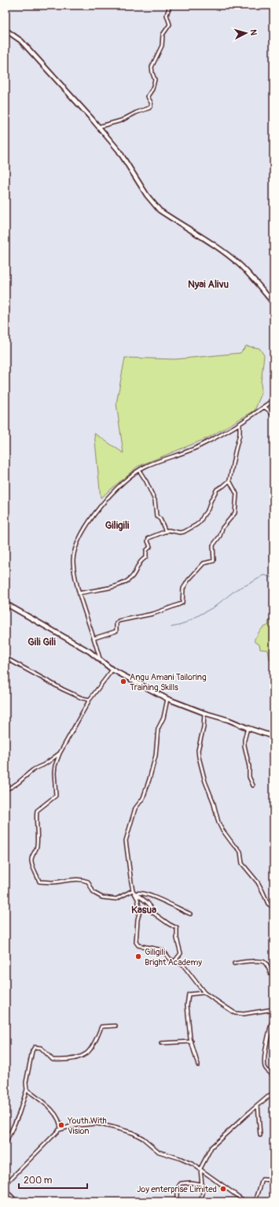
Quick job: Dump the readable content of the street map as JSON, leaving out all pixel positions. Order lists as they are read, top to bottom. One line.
{"districts":["Nyai Alivu","Giligili","Gili Gili","Kasua"],"places":["Angu Amani Tailoring Training Skills","Giligili Bright Academy","Youth With Vision","Joy enterprise Limited"],"scale_bar":"200 m","north":"right"}
